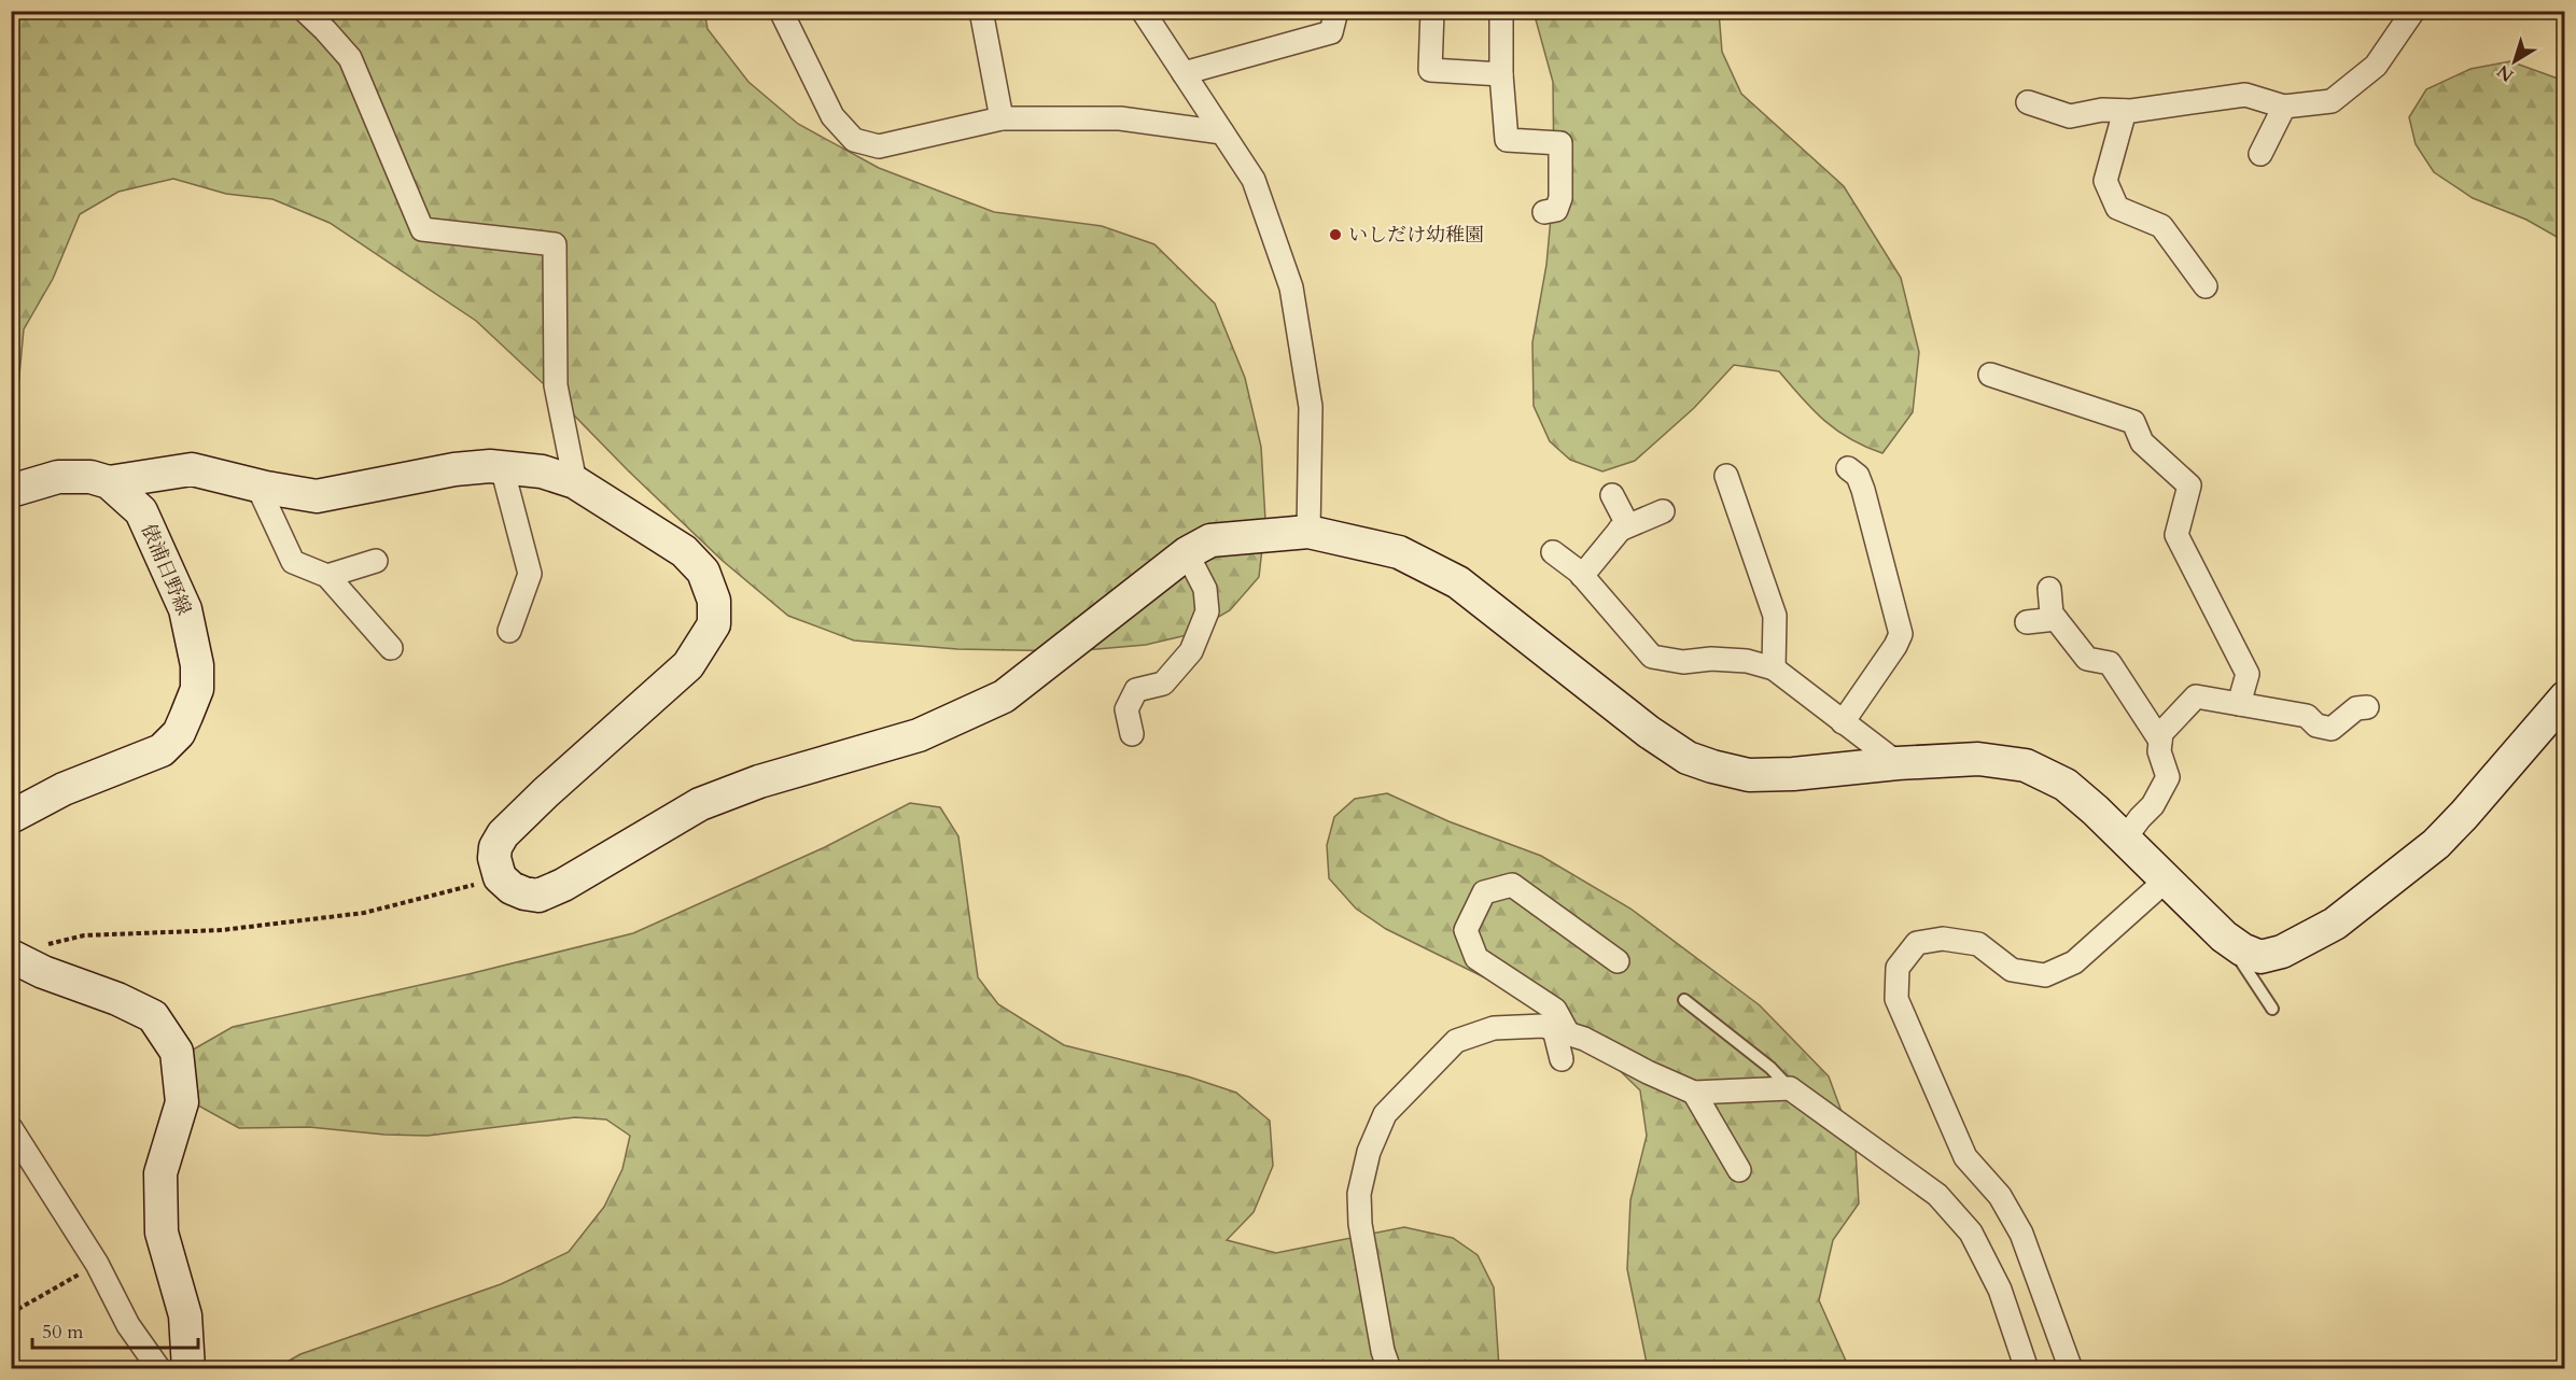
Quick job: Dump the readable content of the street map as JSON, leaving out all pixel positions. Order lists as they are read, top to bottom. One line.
{"streets":{"street":["俵浦日野線"]},"places":["いしだけ幼稚園"],"scale_bar":"50 m","north":"bottom left"}
